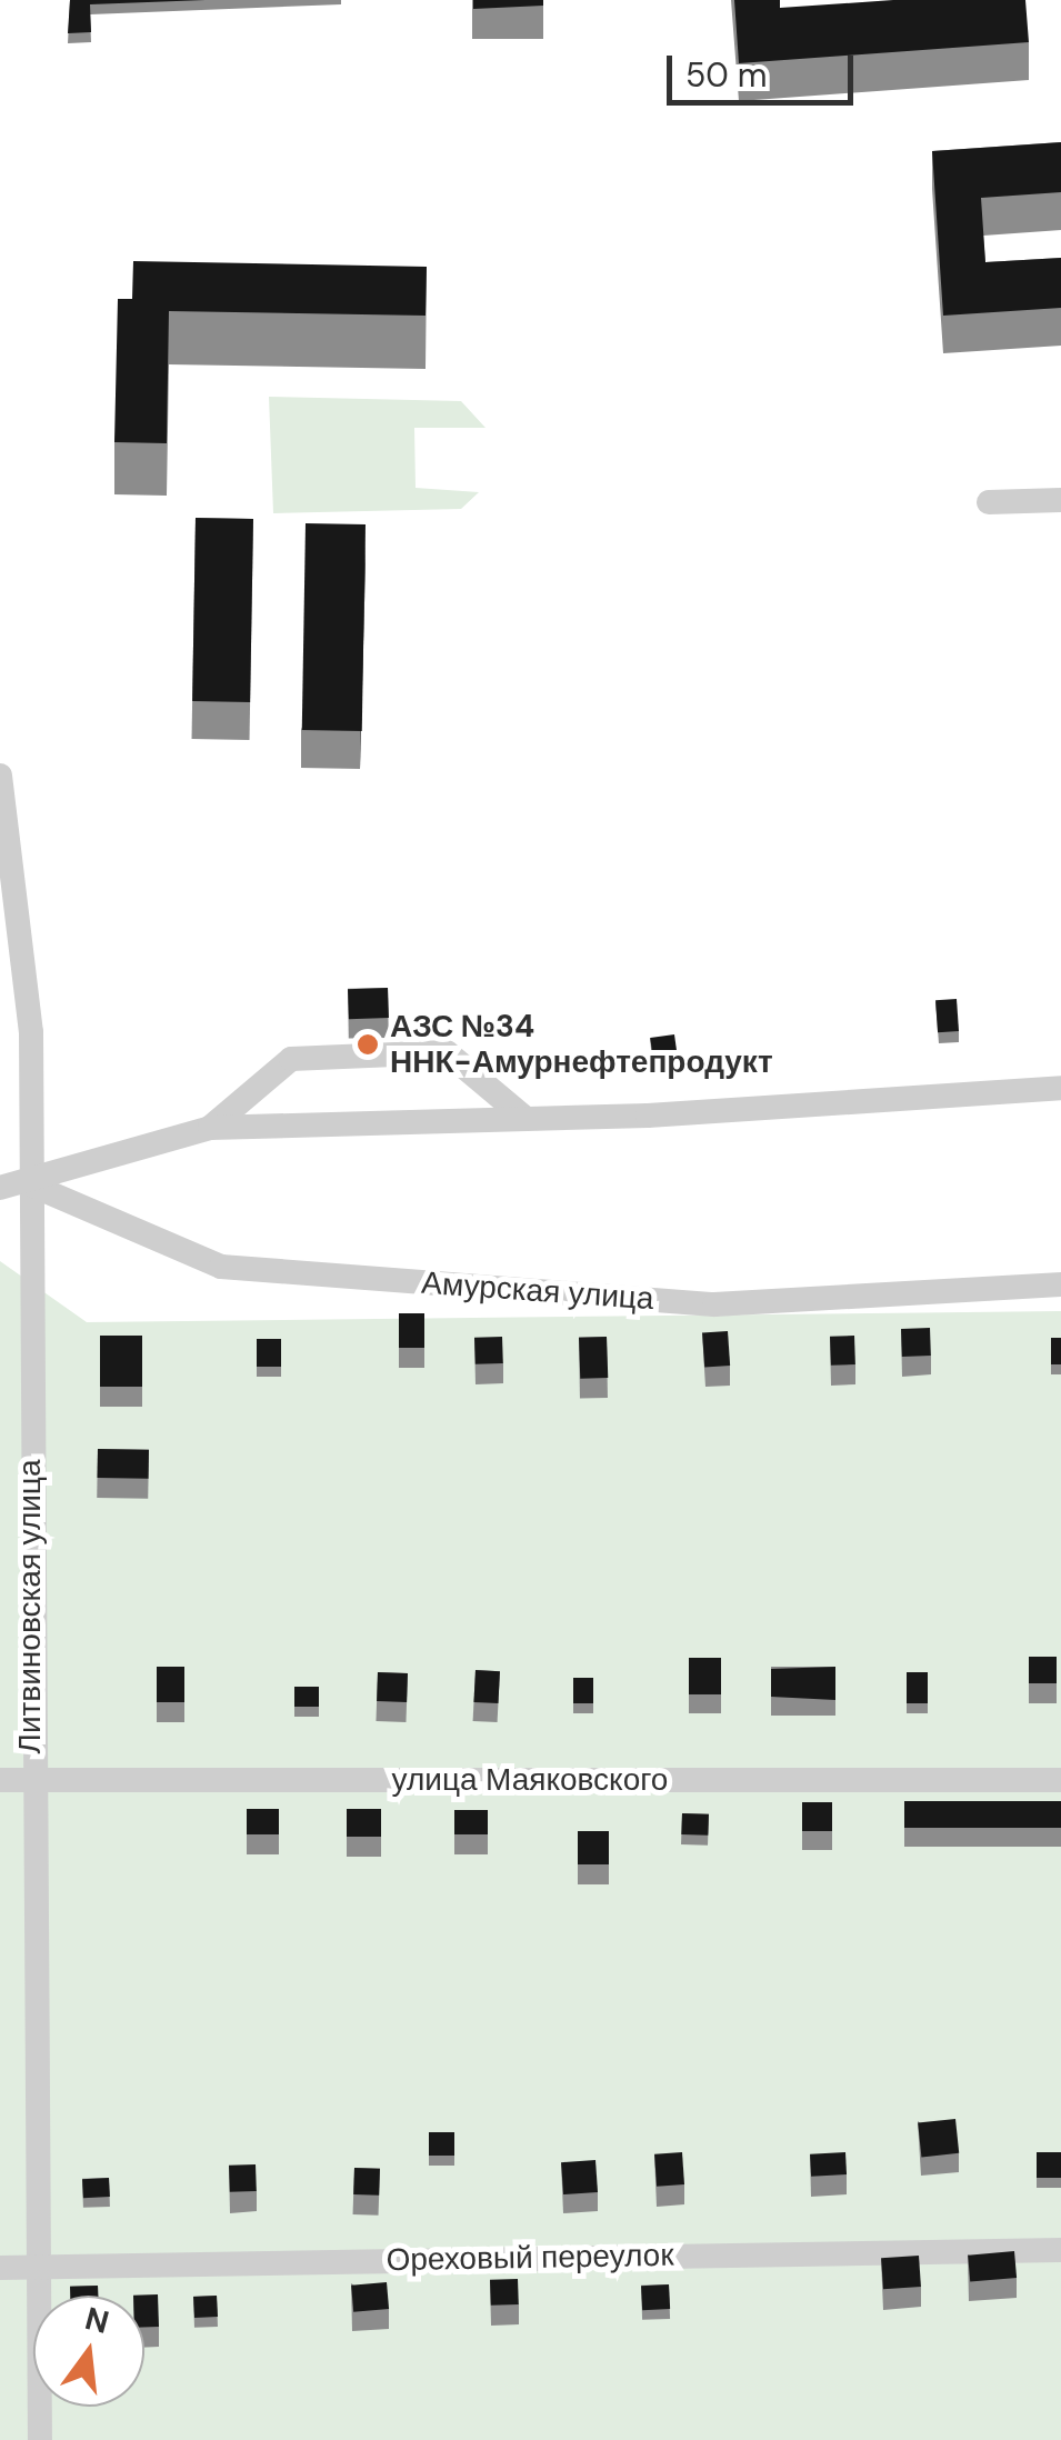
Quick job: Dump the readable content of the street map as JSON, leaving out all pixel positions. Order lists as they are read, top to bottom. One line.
{"streets":{"street":["Амурская улица","Литвиновская улица","улица Маяковского","Ореховый переулок"]},"crossings":[["Амурская улица","Литвиновская улица"],["Литвиновская улица","улица Маяковского"],["Литвиновская улица","Ореховый переулок"]],"places":["АЗС №34 ННК-Амурнефтепродукт"],"scale_bar":"50 m","north":"top"}
